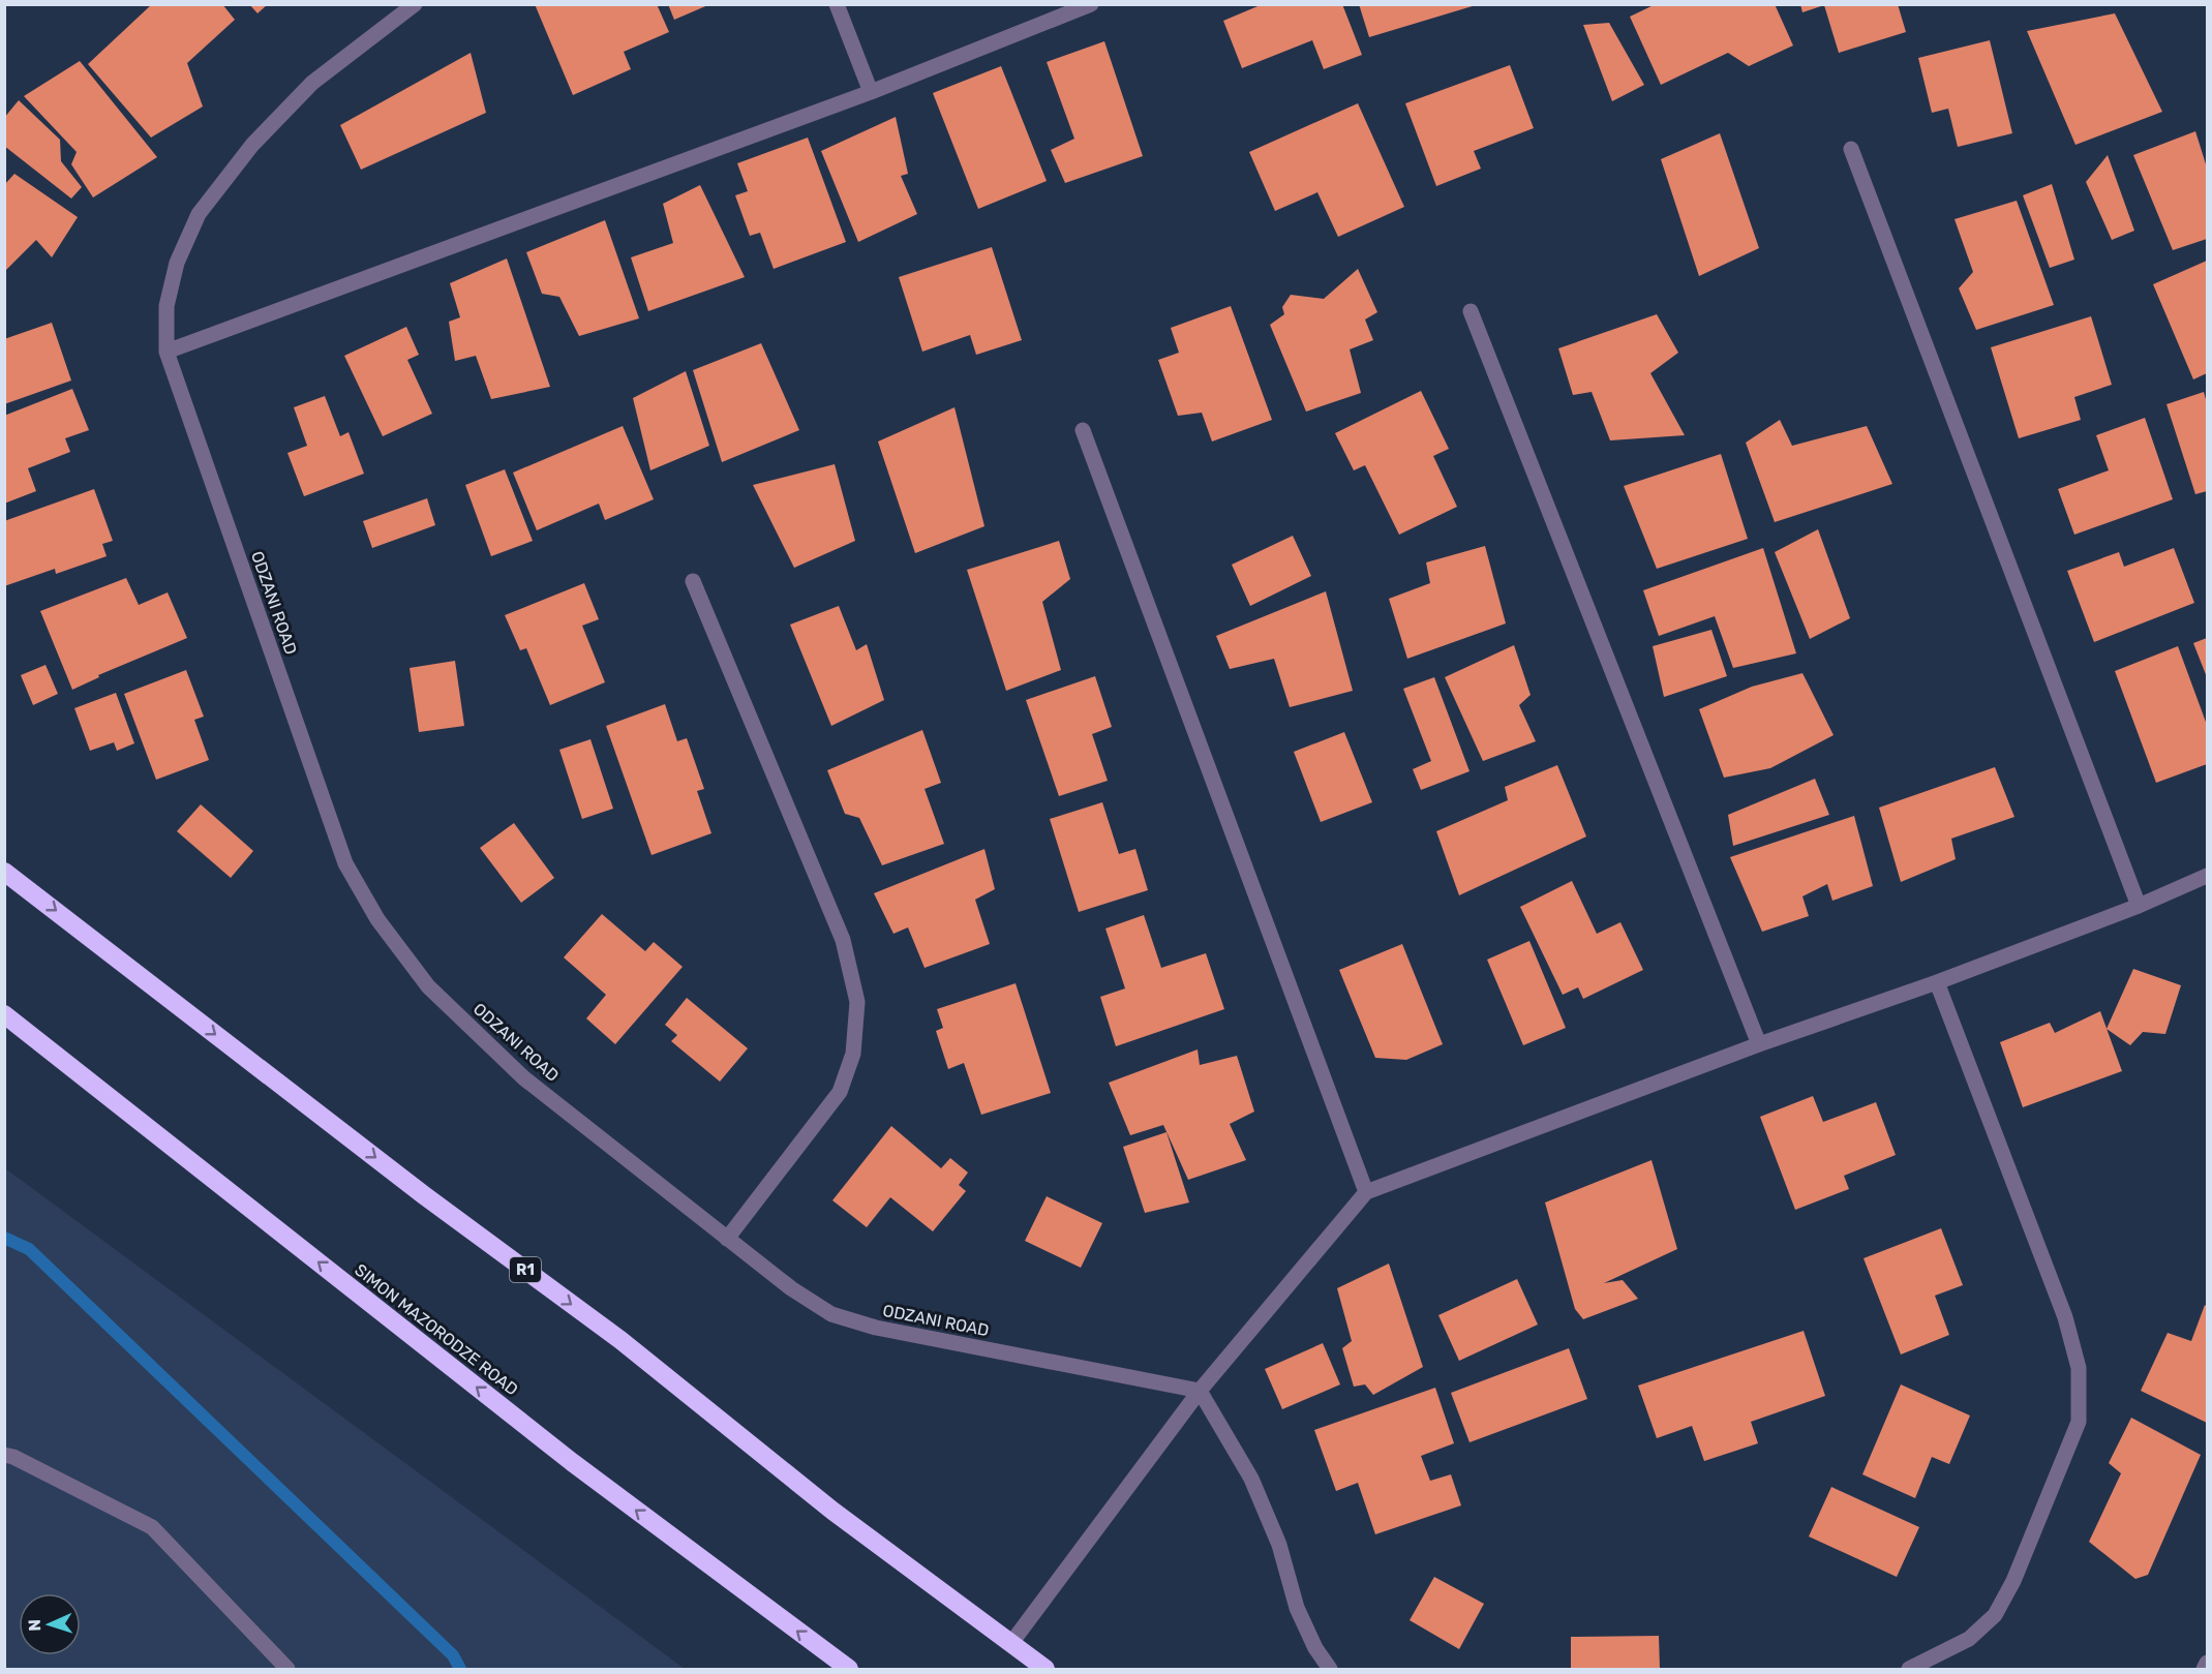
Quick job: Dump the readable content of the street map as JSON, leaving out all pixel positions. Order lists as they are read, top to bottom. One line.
{"streets":{"highway":["R1","SIMON MAZORODZE ROAD"],"street":["ODZANI ROAD"]},"north":"left"}
